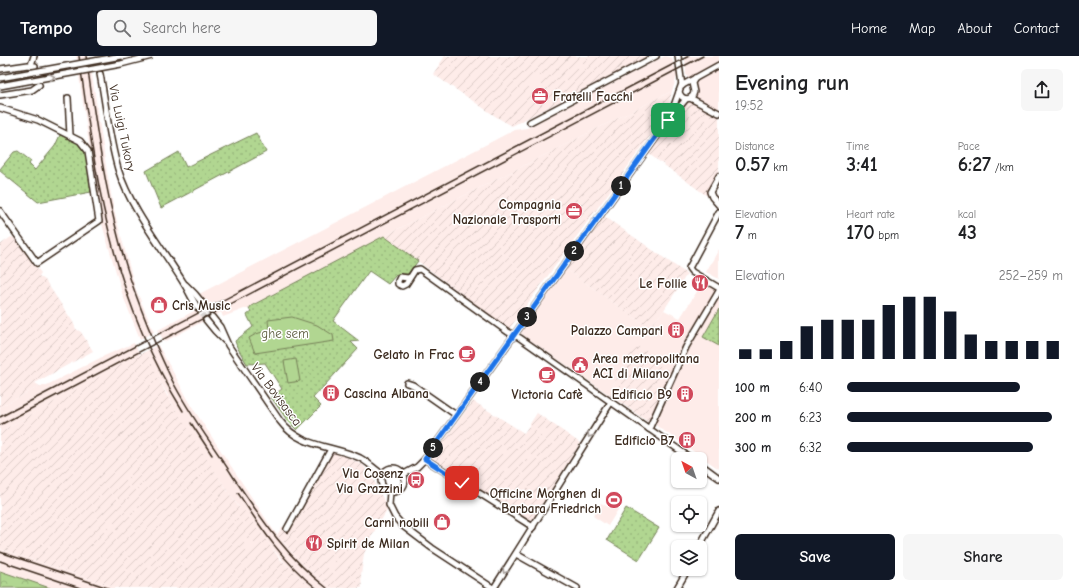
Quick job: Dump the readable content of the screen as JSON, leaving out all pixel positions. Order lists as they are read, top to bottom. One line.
{"streets":{"street":["Via Luigi Tukory","Via Bovisasca"]},"parks":["ghe sem"],"places":{"office":["Fratelli Facchi","Compagnia Nazionale Trasporti"],"restaurant":["Le Follie","Spirit de Milan"],"shop":["Cris Music","Carni nobili"],"building":["Palazzo Campari","Cascina Albana","Edificio B9","Edificio B7"],"cafe":["Gelato in Frac","Victoria Cafè"],"public building":["Area metropolitana ACI di Milano"],"bus stop":["Via Cosenz Via Grazzini"],"sports":["Officine Morghen di Barbara Friedrich"]},"north":"top left","page":{"header":"Tempo","search":"Search here","nav":["Home","Map","About","Contact"],"heading":["Evening run","19:52"],"stats":[["Distance","0.57 km"],["Time","3:41"],["Pace","6:27 /km"],["Elevation","7 m"],["Heart rate","170 bpm"],["kcal","43"]],"pins":["1","2","3","4","5"],"chart":["Elevation","252–259 m"],"list":[{"name":"100 m","note":"6:40"},{"name":"200 m","note":"6:23"},{"name":"300 m","note":"6:32"}],"buttons":["Save","Share"]}}
